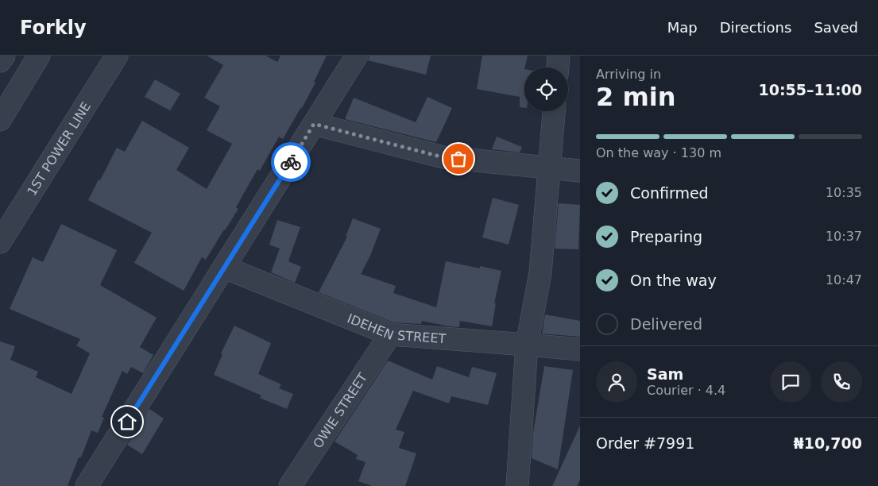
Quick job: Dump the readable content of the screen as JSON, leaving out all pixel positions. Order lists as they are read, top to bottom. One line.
{"streets":{"street":["1ST POWER LINE","IDEHEN STREET","OWIE STREET"]},"crossings":[["IDEHEN STREET","OWIE STREET"]],"page":{"header":"Forkly","nav":["Map","Directions","Saved"],"heading":["2 min","Arriving in","10:55–11:00"],"panel":["Sam","Courier · 4.4","Order #7991","₦10,700"],"bar":"On the way · 130 m","list":[["Confirmed","10:35"],["Preparing","10:37"],["On the way","10:47"],"Delivered"]}}
